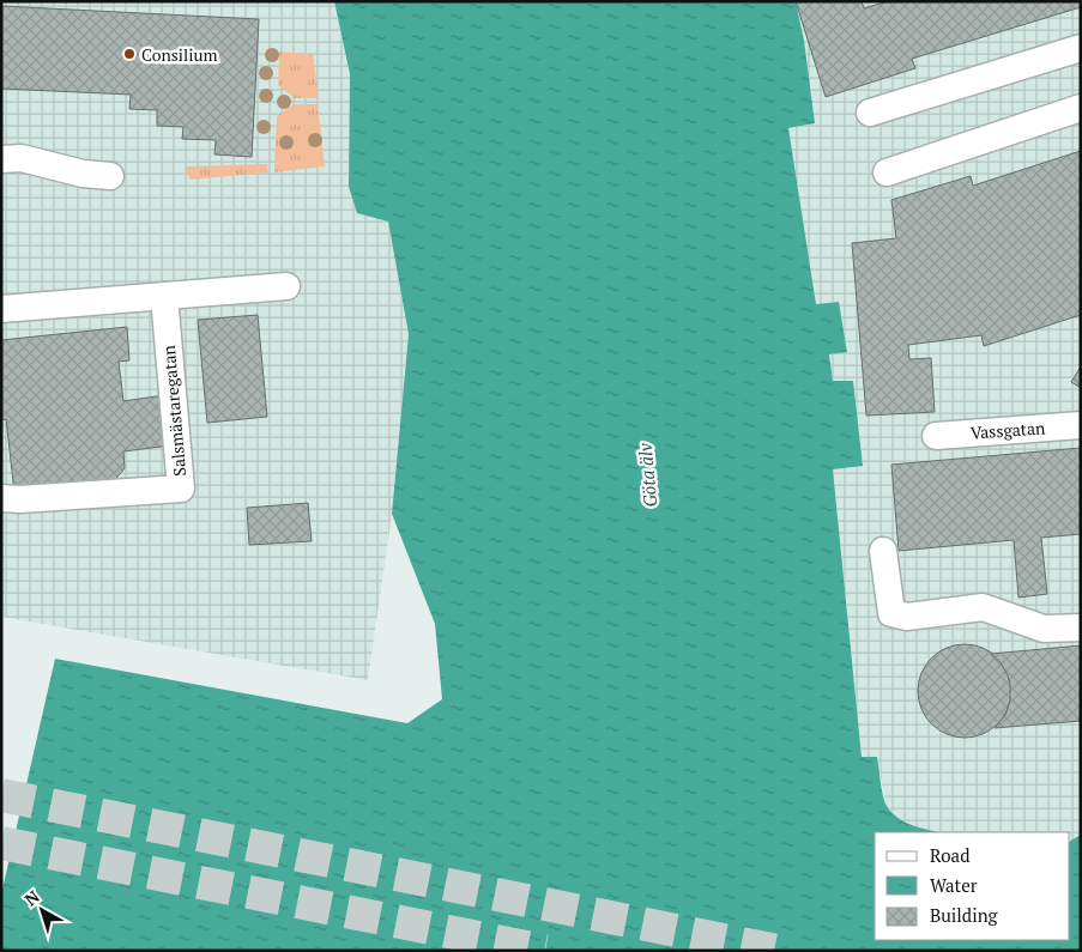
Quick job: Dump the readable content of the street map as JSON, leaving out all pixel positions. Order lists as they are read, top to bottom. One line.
{"streets":{"lane":["Salsmästaregatan","Vassgatan"]},"water":["Göta älv"],"places":["Consilium"],"legend":["Road","Water","Building"],"north":"top left"}
